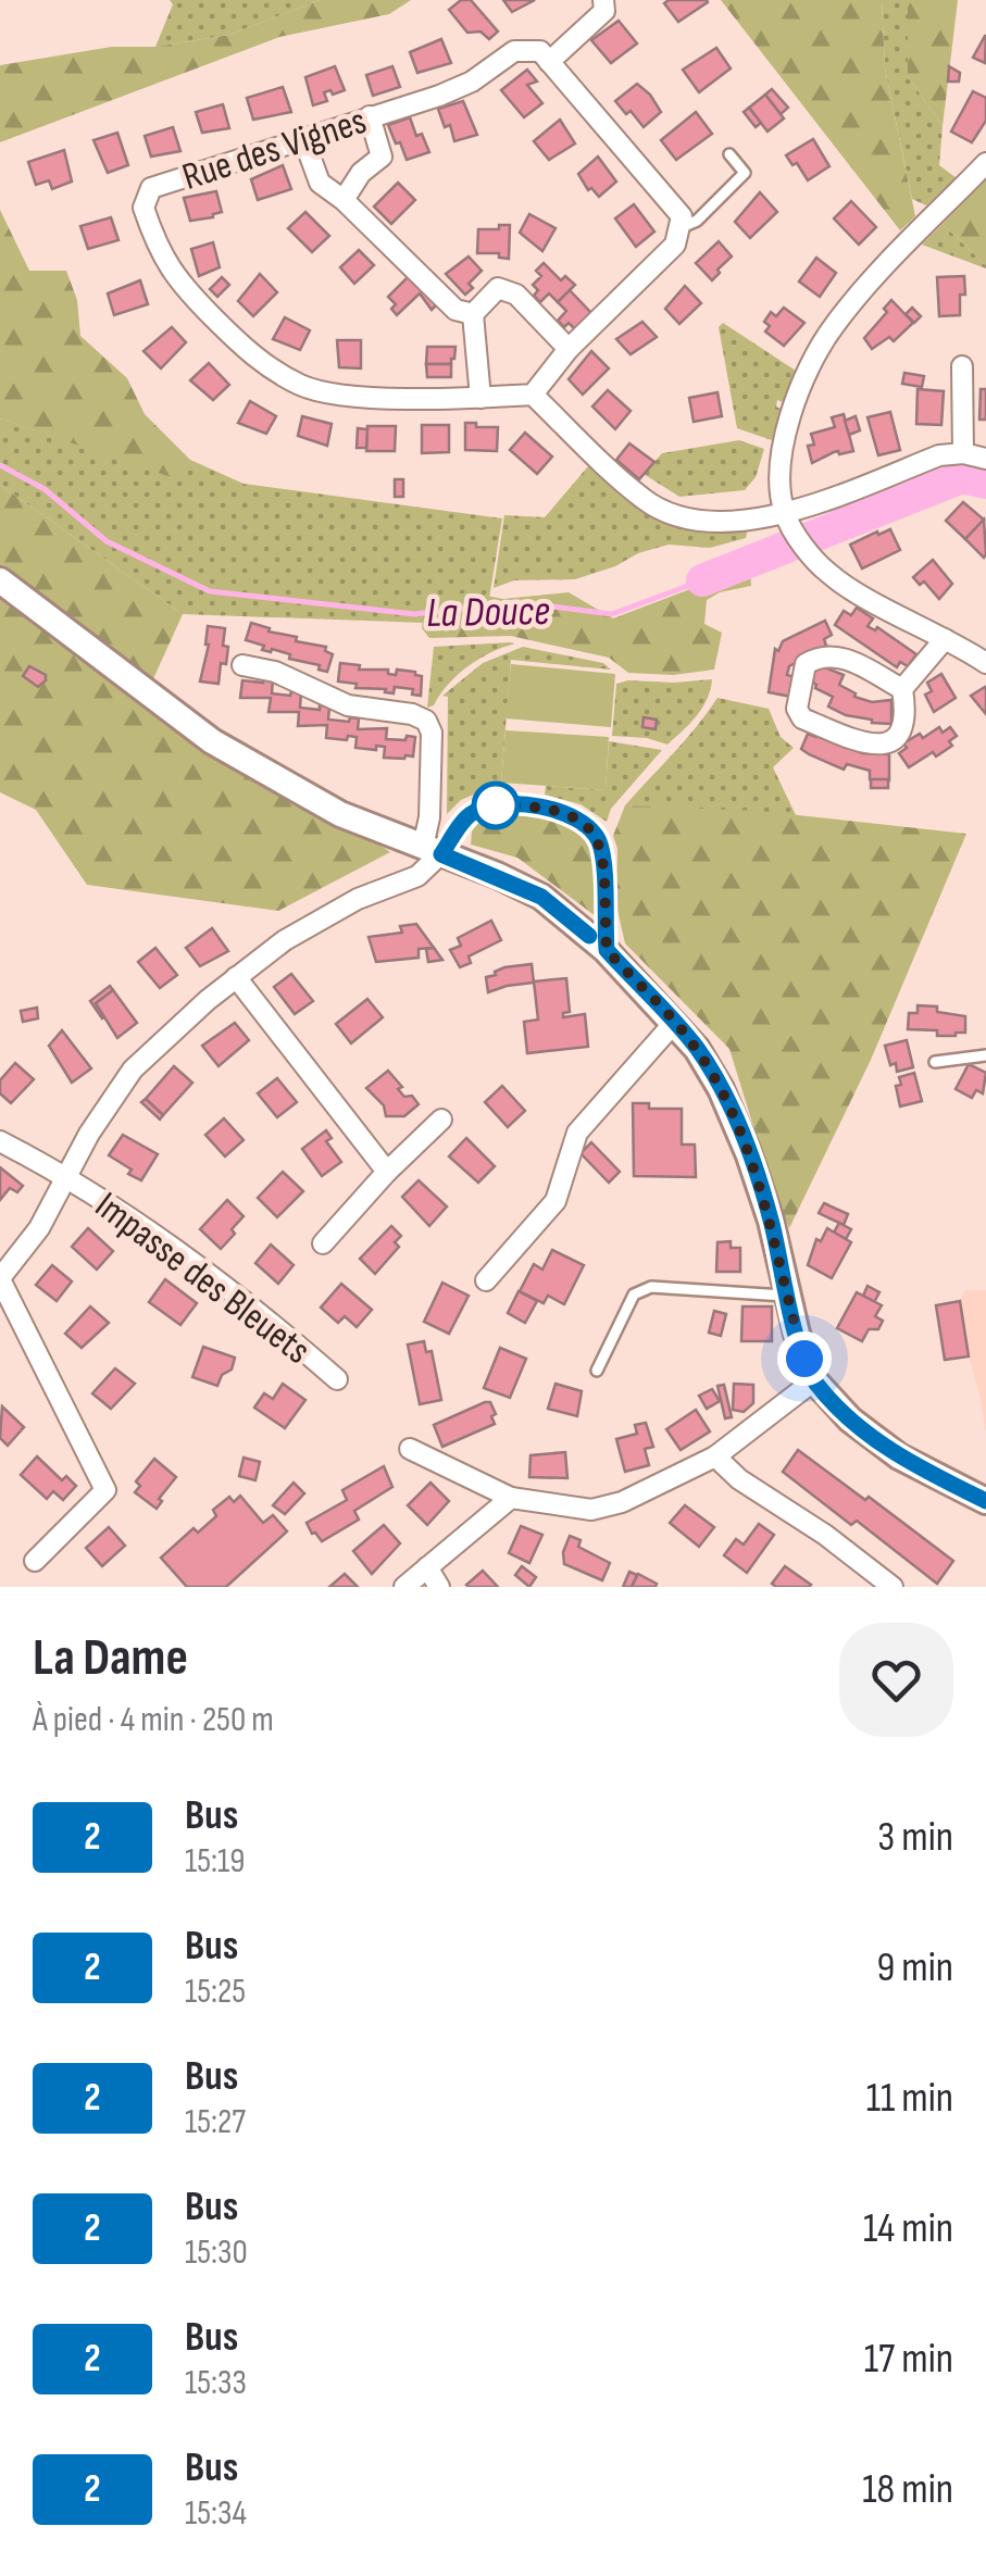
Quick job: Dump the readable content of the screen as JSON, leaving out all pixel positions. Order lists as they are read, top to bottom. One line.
{"streets":{"street":["Rue des Vignes","Impasse des Bleuets"]},"water":["La Douce"],"lines":["bus line 2"],"page":{"heading":["La Dame","À pied · 4 min · 250 m"],"list":[{"mark":"2","name":"Bus","note":"15:19","value":"3 min"},{"mark":"2","name":"Bus","note":"15:25","value":"9 min"},{"mark":"2","name":"Bus","note":"15:27","value":"11 min"},{"mark":"2","name":"Bus","note":"15:30","value":"14 min"},{"mark":"2","name":"Bus","note":"15:33","value":"17 min"},{"mark":"2","name":"Bus","note":"15:34","value":"18 min"}]}}
